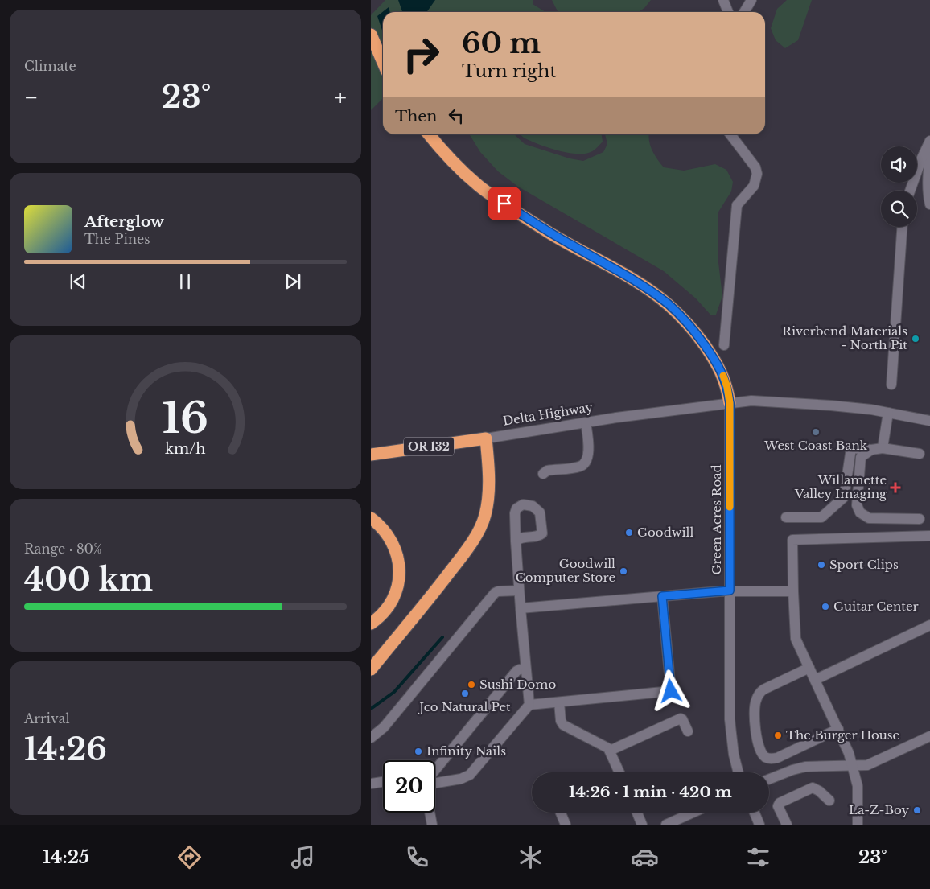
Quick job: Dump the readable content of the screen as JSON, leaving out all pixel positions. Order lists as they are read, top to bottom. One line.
{"streets":{"highway":["Delta Highway","OR 132"],"street":["Green Acres Road"]},"crossings":[["Delta Highway","Green Acres Road"]],"places":{"other":["Riverbend Materials - North Pit","West Coast Bank","Goodwill","Sport Clips","Goodwill Computer Store","Guitar Center","Sushi Domo","Jco Natural Pet","The Burger House","Infinity Nails","La-Z-Boy"],"health":["Willamette Valley Imaging"]},"page":{"tile":["Climate",["Range · 80%","400 km"],["Arrival","14:26"]],"turn":["60 m","Turn right"],"heat":["−","23°","+"],"then":"Then","song":["Afterglow","The Pines"],"limit":"20","trip":"14:26 · 1 min · 420 m","tabs":["14:25","23°"],"gauge":["16","km/h"]}}
